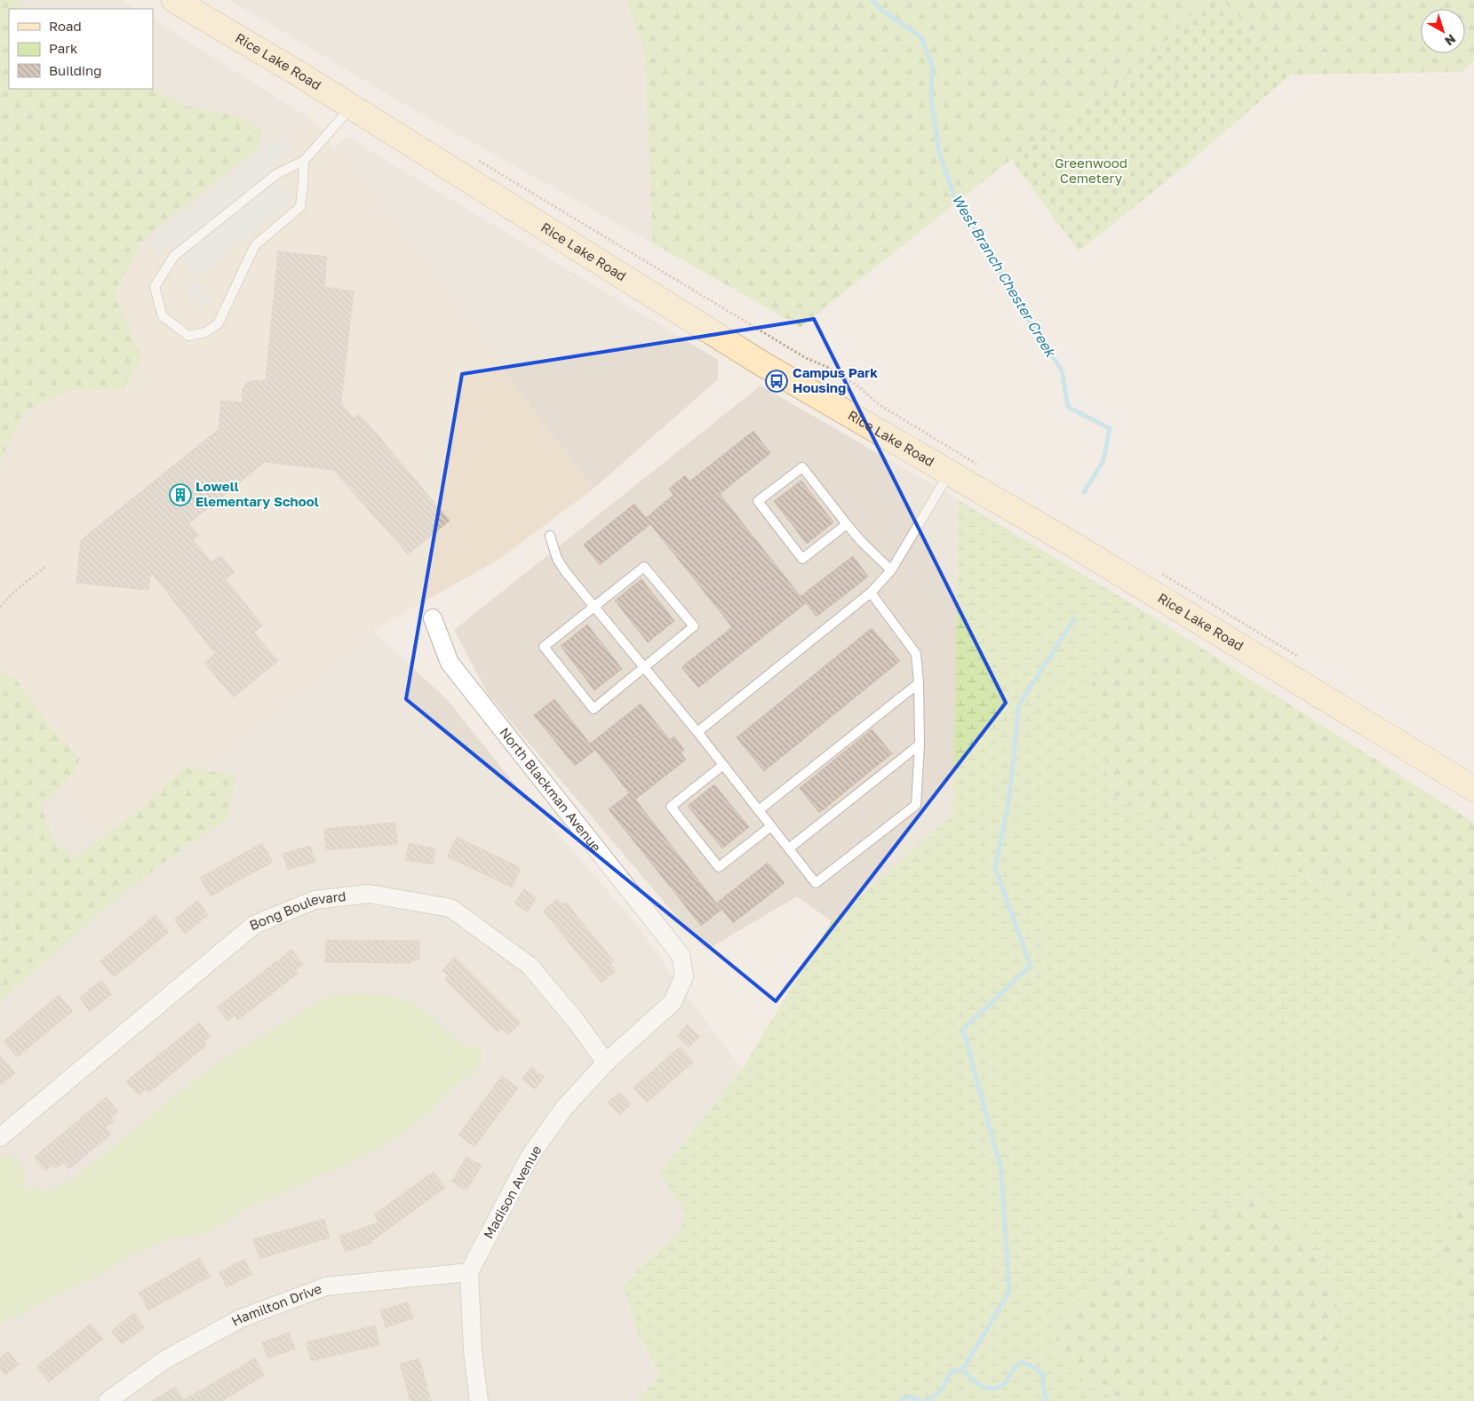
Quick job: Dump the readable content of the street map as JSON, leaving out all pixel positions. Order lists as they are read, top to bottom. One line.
{"streets":{"main road":["Rice Lake Road"],"street":["North Blackman Avenue","Bong Boulevard","Madison Avenue","Hamilton Drive"]},"crossings":[["North Blackman Avenue","Madison Avenue"],["Bong Boulevard","Madison Avenue"],["Madison Avenue","Hamilton Drive"]],"water":["West Branch Chester Creek"],"parks":["Greenwood Cemetery"],"places":{"bus stop":["Campus Park Housing"],"building":["Lowell Elementary School"]},"legend":["Road","Park","Building"],"north":"bottom right"}
